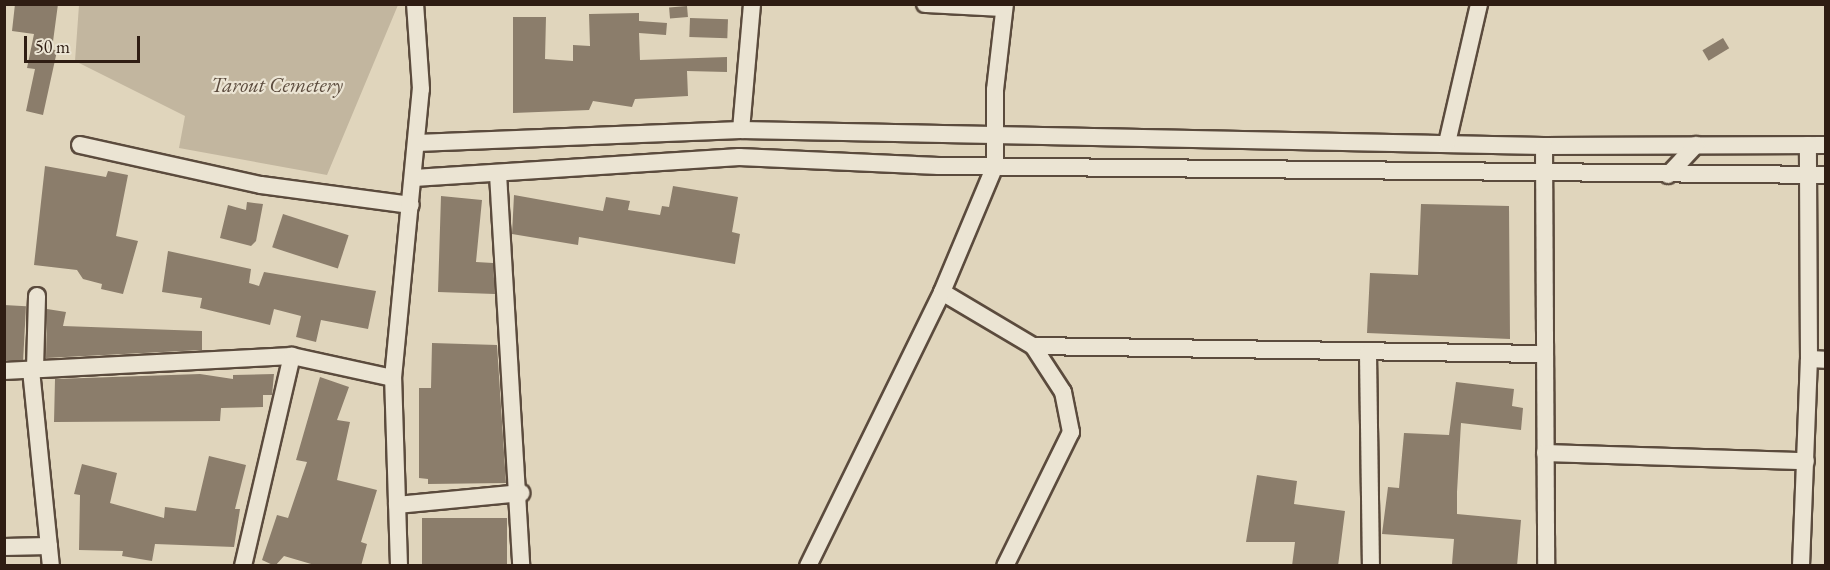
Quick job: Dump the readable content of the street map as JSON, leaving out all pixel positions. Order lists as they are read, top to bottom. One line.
{"parks":["Tarout Cemetery"],"scale_bar":"50 m"}
